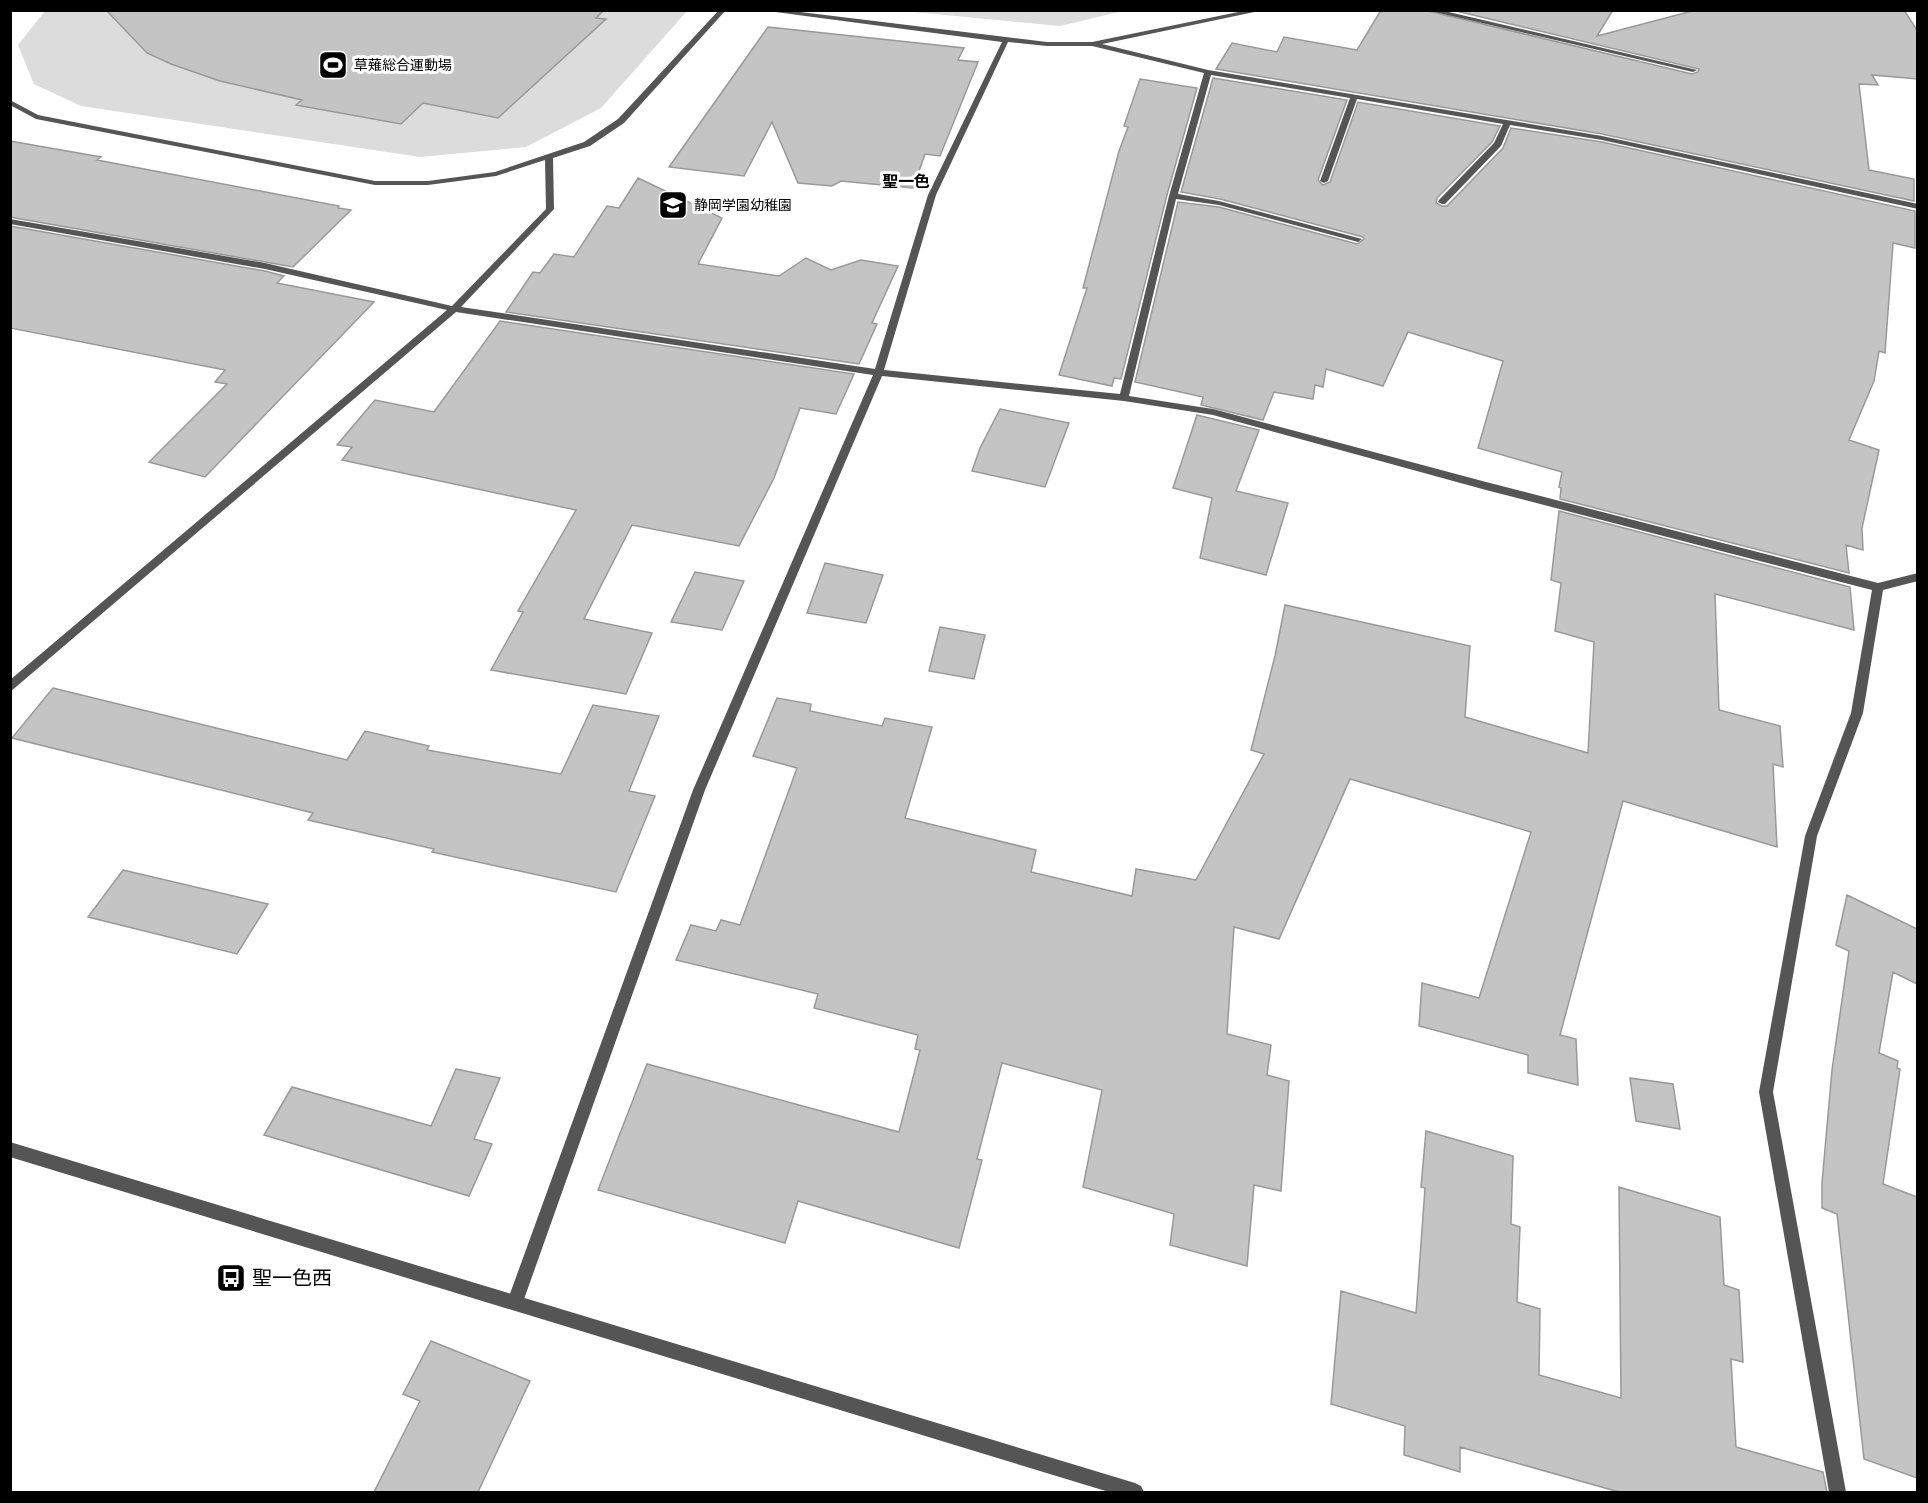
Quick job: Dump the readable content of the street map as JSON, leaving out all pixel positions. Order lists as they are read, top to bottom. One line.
{"districts":["聖一色"],"places":{"sports":["草薙総合運動場"],"school or university":["静岡学園幼稚園"],"bus stop":["聖一色西"]}}
